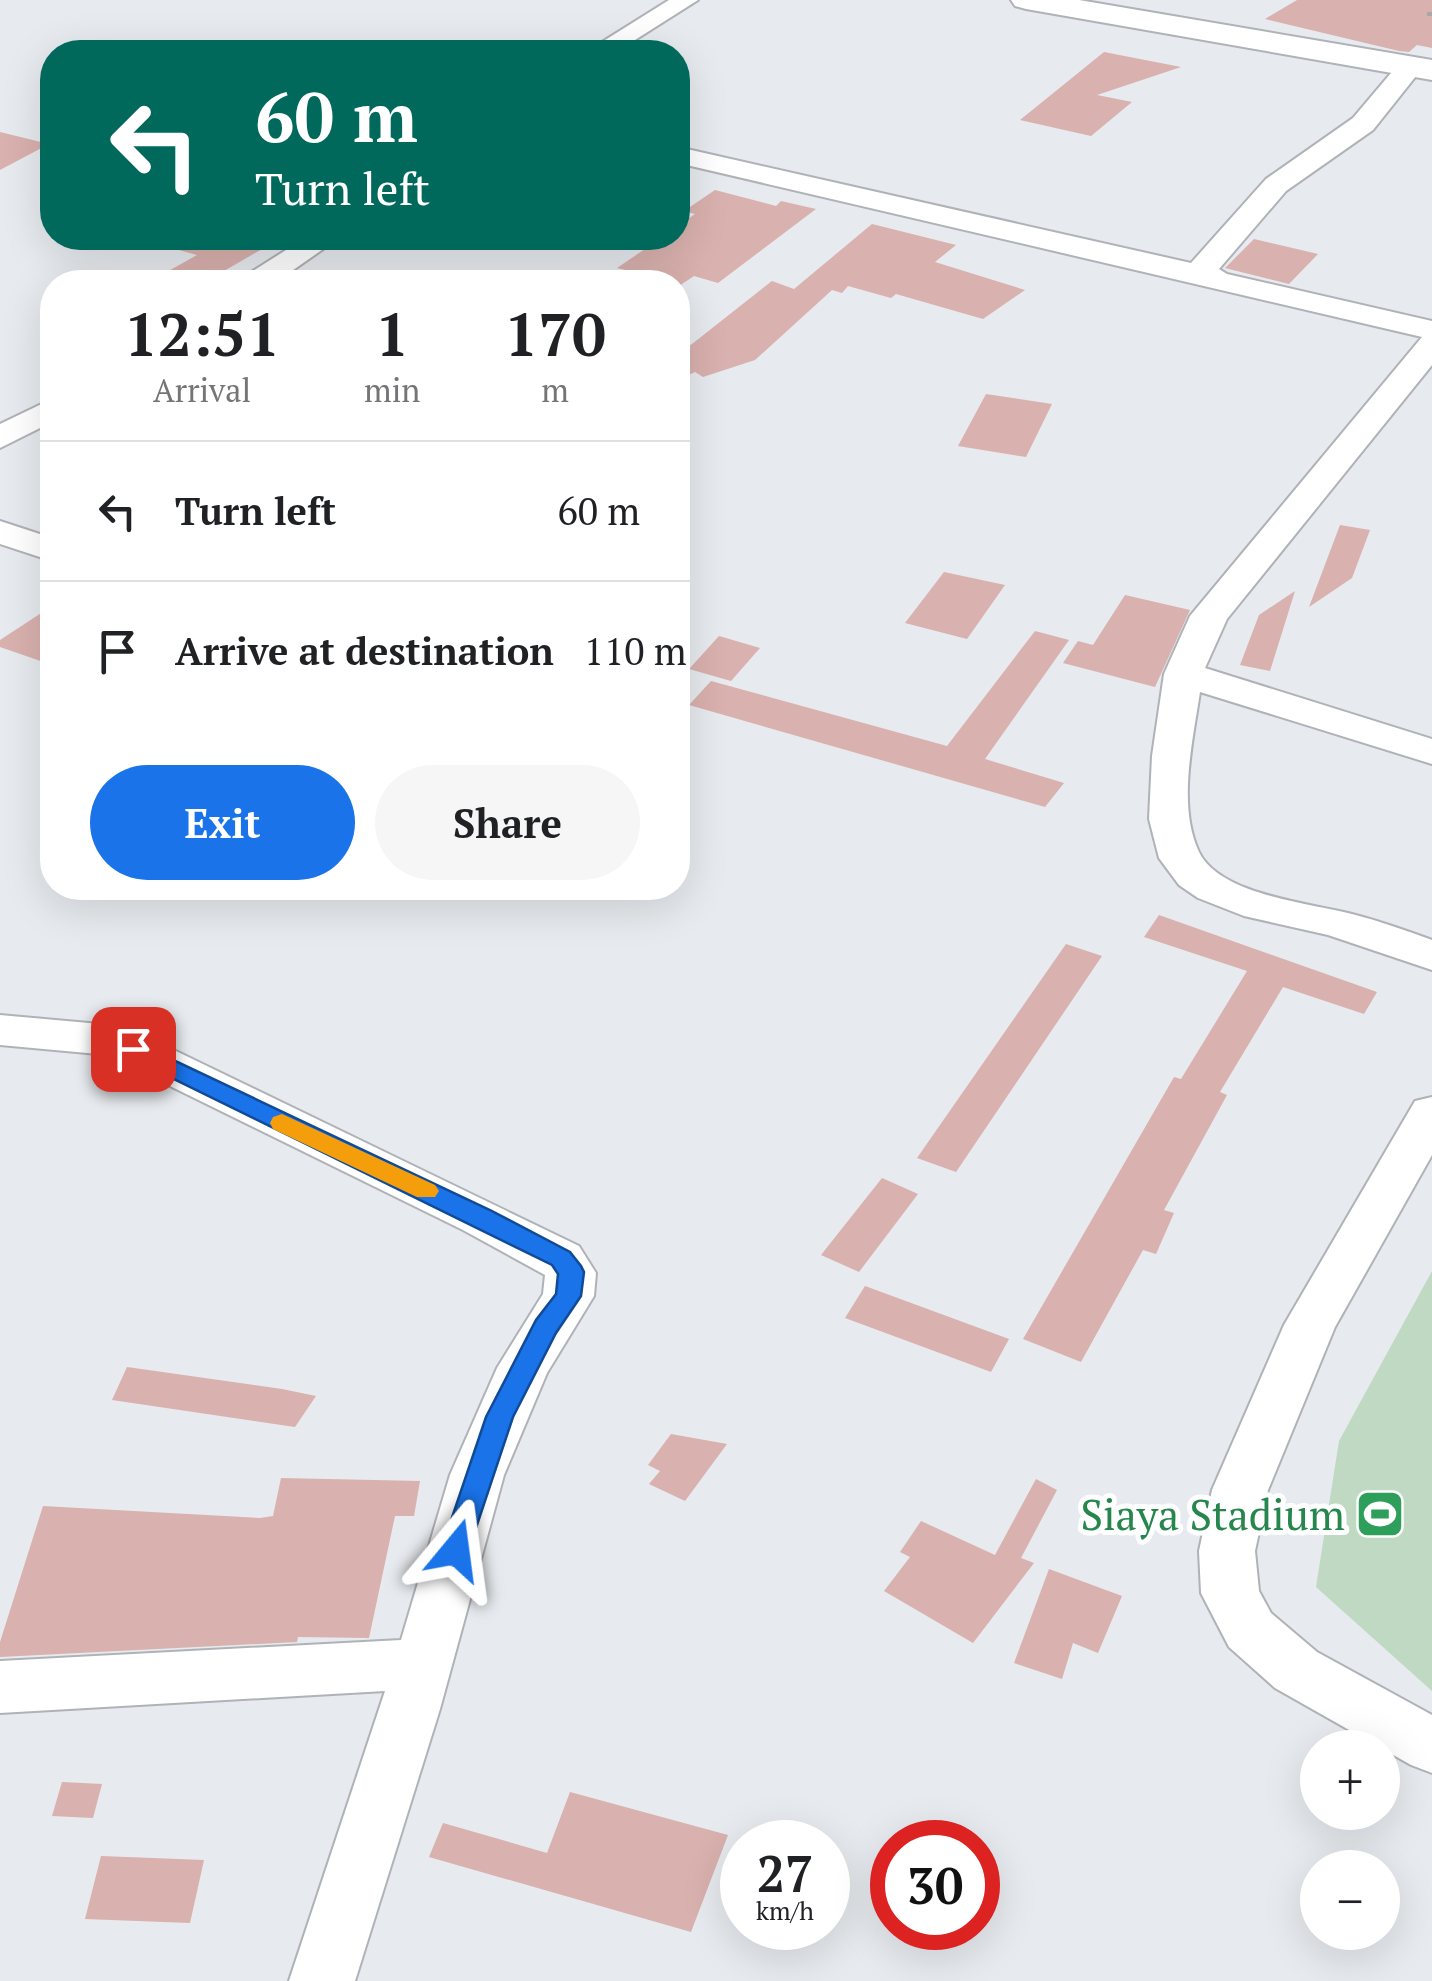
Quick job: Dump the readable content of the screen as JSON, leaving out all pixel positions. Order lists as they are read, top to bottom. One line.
{"places":{"sports":["Siaya Stadium"]},"page":{"turn":["60 m","Turn left"],"eta":["12:51","Arrival","1","min","170","m"],"list":[{"name":"Turn left","value":"60 m"},{"name":"Arrive at destination","value":"110 m"}],"buttons":["Exit","Share"],"map_buttons":["+","−"],"speed":"27 km/h","limit":"30"}}
